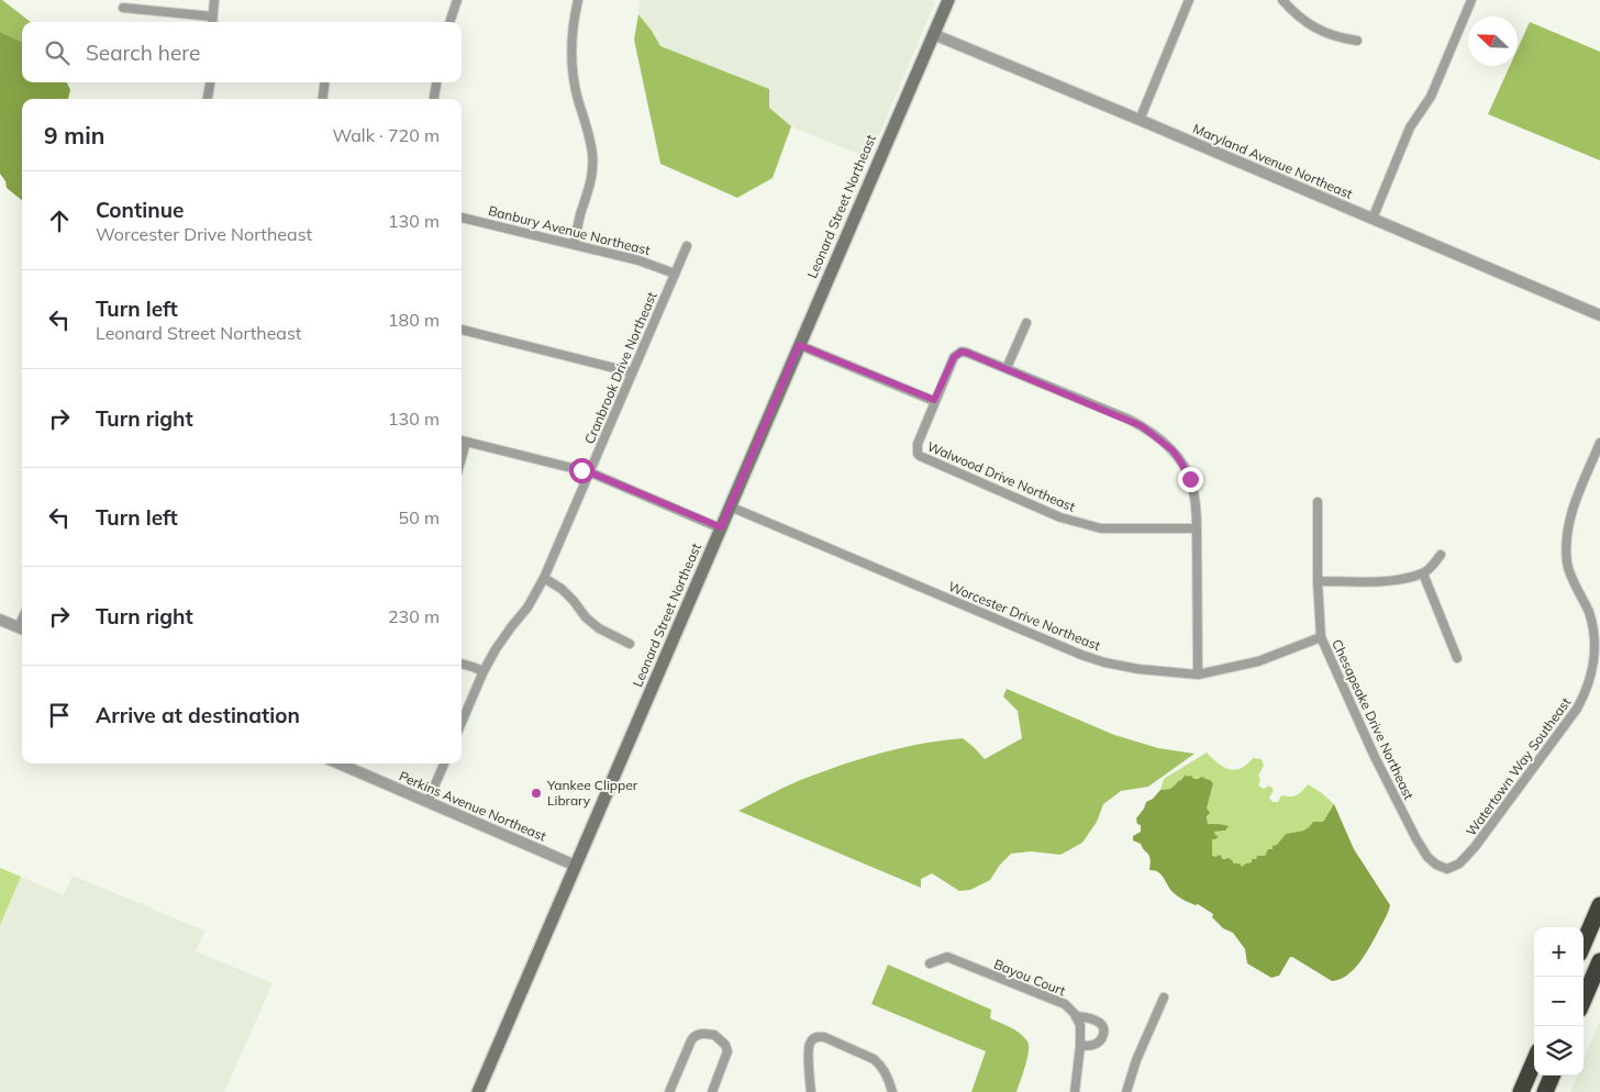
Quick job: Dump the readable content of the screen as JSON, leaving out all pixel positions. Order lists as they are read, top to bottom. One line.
{"streets":{"main road":["Leonard Street Northeast"],"street":["Maryland Avenue Northeast","Banbury Avenue Northeast","Cranbrook Drive Northeast","Walwood Drive Northeast","Worcester Drive Northeast","Chesapeake Drive Northeast","Watertown Way Southeast","Perkins Avenue Northeast","Bayou Court"]},"crossings":[["Maryland Avenue Northeast","Leonard Street Northeast"],["Leonard Street Northeast","Worcester Drive Northeast"],["Leonard Street Northeast","Perkins Avenue Northeast"],["Banbury Avenue Northeast","Cranbrook Drive Northeast"],["Worcester Drive Northeast","Chesapeake Drive Northeast"],["Chesapeake Drive Northeast","Watertown Way Southeast"]],"places":["Yankee Clipper Library"],"north":"top left","page":{"search":"Search here","heading":["9 min","Walk · 720 m"],"list":[["Continue","Worcester Drive Northeast","130 m"],["Turn left","Leonard Street Northeast","180 m"],["Turn right","130 m"],["Turn left","50 m"],["Turn right","230 m"],"Arrive at destination"],"map_buttons":["+","−"]}}
